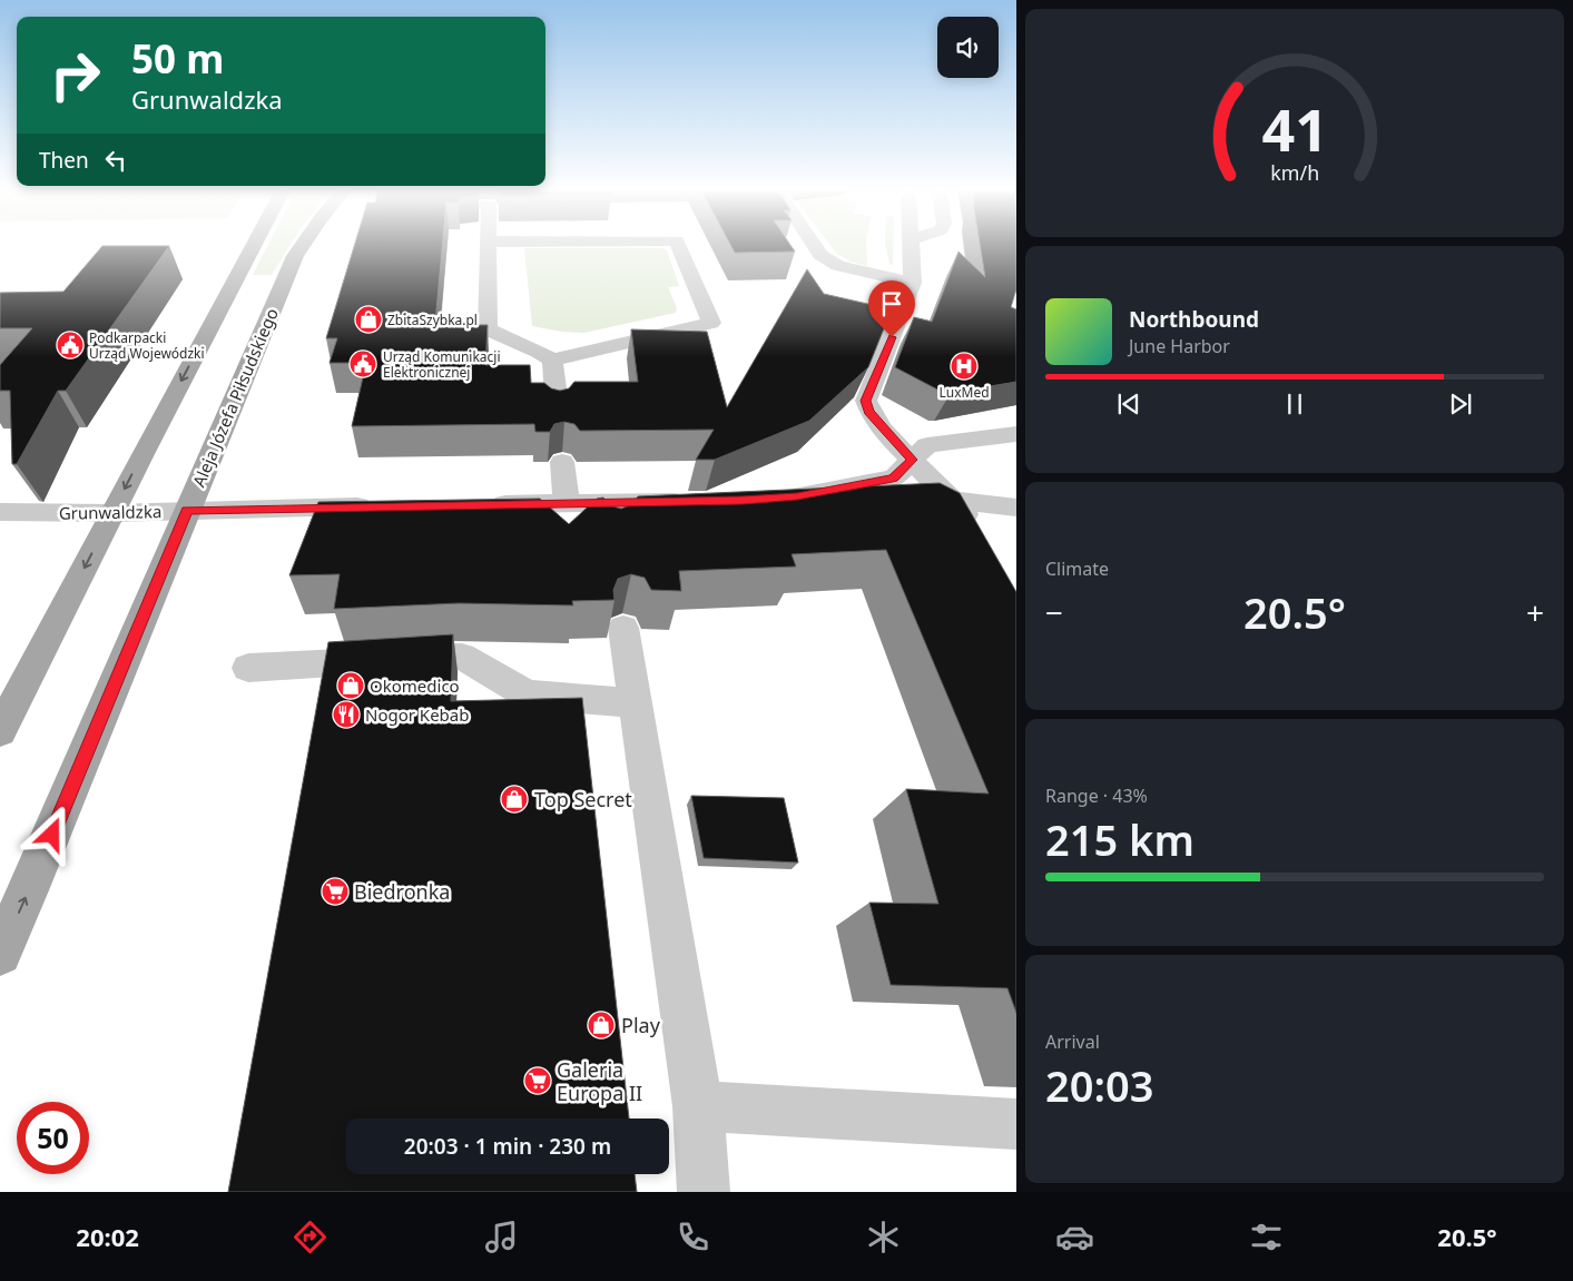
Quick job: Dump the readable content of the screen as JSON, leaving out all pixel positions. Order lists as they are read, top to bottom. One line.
{"streets":{"main road":["Aleja Józefa Piłsudskiego"],"street":["Grunwaldzka"]},"crossings":[["Aleja Józefa Piłsudskiego","Grunwaldzka"]],"places":{"shop":["ZbitaSzybka.pl","Okomedico","Top Secret","Play"],"public building":["Podkarpacki Urząd Wojewódzki","Urząd Komunikacji Elektronicznej"],"hospital":["LuxMed"],"restaurant":["Nogor Kebab"],"supermarket":["Biedronka","Galeria Europa II"]},"page":{"turn":["50 m","Grunwaldzka"],"then":"Then","song":["Northbound","June Harbor"],"tile":["Climate",["Range · 43%","215 km"],["Arrival","20:03"]],"heat":["−","20.5°","+"],"limit":"50","trip":"20:03 · 1 min · 230 m","tabs":["20:02","20.5°"],"gauge":["41","km/h"]}}
